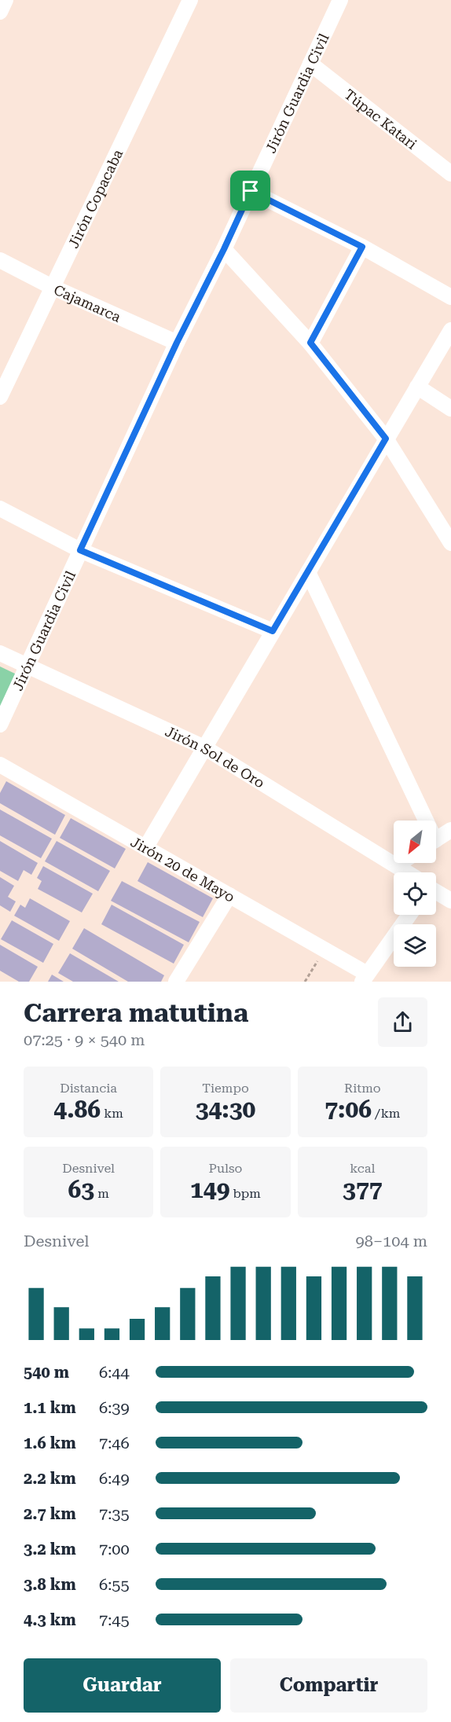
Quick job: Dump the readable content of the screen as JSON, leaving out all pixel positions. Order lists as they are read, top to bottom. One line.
{"streets":{"street":["Jirón Guardia Civil","Túpac Katari","Jirón Copacaba","Cajamarca","Jirón Sol de Oro","Jirón 20 de Mayo"]},"crossings":[["Jirón Guardia Civil","Túpac Katari"],["Jirón Guardia Civil","Cajamarca"],["Jirón Guardia Civil","Jirón Sol de Oro"],["Jirón Copacaba","Cajamarca"]],"north":"bottom left","page":{"heading":["Carrera matutina","07:25 · 9 × 540 m"],"stats":[["Distancia","4.86 km"],["Tiempo","34:30"],["Ritmo","7:06 /km"],["Desnivel","63 m"],["Pulso","149 bpm"],["kcal","377"]],"chart":["Desnivel","98–104 m"],"list":[{"name":"540 m","note":"6:44"},{"name":"1.1 km","note":"6:39"},{"name":"1.6 km","note":"7:46"},{"name":"2.2 km","note":"6:49"},{"name":"2.7 km","note":"7:35"},{"name":"3.2 km","note":"7:00"},{"name":"3.8 km","note":"6:55"},{"name":"4.3 km","note":"7:45"}],"buttons":["Guardar","Compartir"]}}
